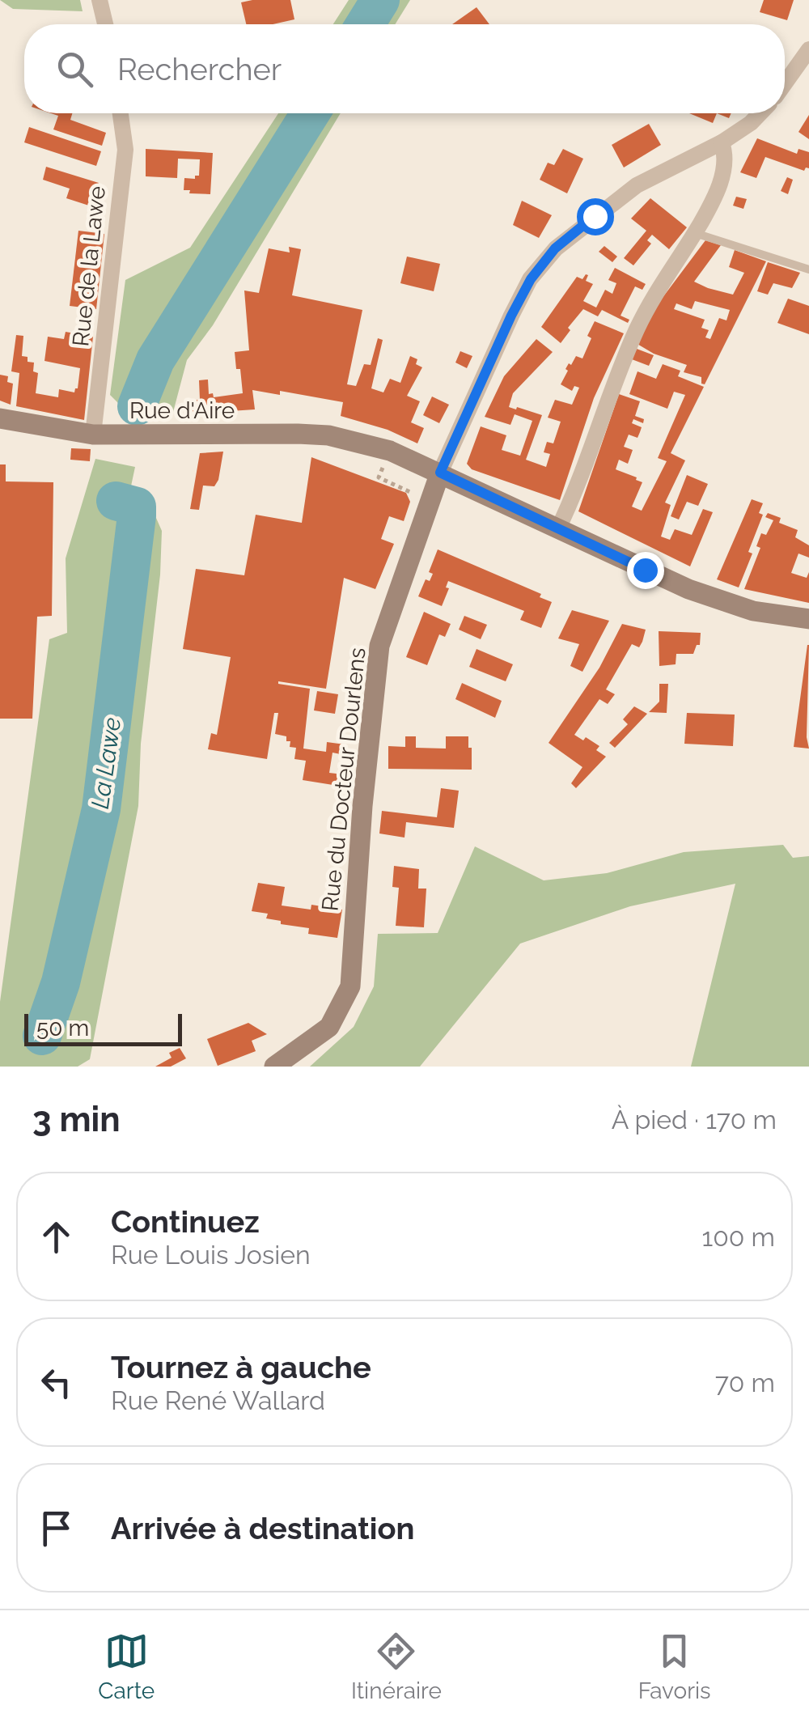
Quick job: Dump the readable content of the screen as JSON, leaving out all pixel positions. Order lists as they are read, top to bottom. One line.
{"streets":{"main road":["Rue d'Aire","Rue du Docteur Dourlens"],"street":["Rue de la Lawe"]},"crossings":[["Rue de la Lawe","Rue d'Aire"],["Rue d'Aire","Rue du Docteur Dourlens"]],"water":["La Lawe"],"scale_bar":"50 m","page":{"search":"Rechercher","scale":"50 m","heading":["3 min","À pied · 170 m"],"list":[["Continuez","Rue Louis Josien","100 m"],["Tournez à gauche","Rue René Wallard","70 m"],"Arrivée à destination"],"nav":["Carte","Itinéraire","Favoris"]}}
